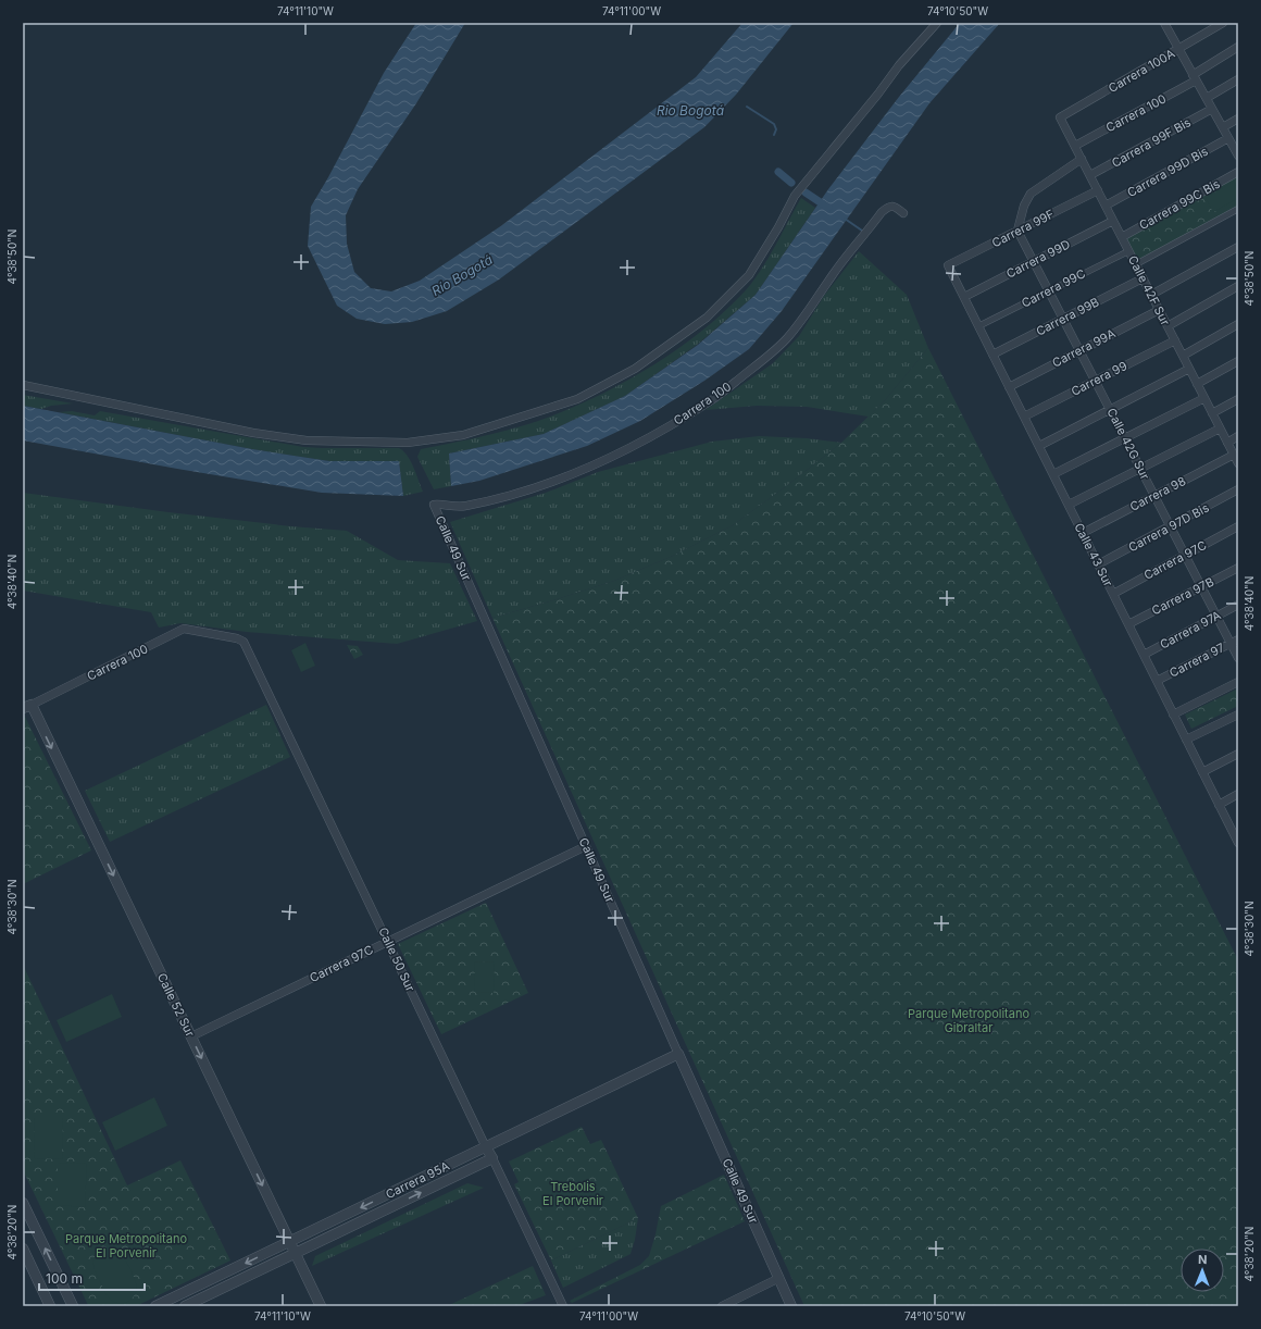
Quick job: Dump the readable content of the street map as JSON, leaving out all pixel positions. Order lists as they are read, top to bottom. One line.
{"streets":{"street":["Carrera 100A","Carrera 100","Carrera 99F Bis","Carrera 99D Bis","Carrera 99C Bis","Carrera 99F","Carrera 99D","Carrera 99C","Calle 42F Sur","Carrera 99B","Carrera 99A","Carrera 99","Calle 42G Sur","Carrera 98","Carrera 97D Bis","Calle 49 Sur","Calle 43 Sur","Carrera 97C","Carrera 97B","Carrera 97A","Carrera 97","Calle 50 Sur","Calle 52 Sur","Carrera 95A"]},"crossings":[["Carrera 100A","Calle 42F Sur"],["Carrera 100","Calle 42F Sur"],["Carrera 100","Calle 49 Sur"],["Carrera 100","Calle 50 Sur"],["Carrera 100","Calle 52 Sur"],["Carrera 99F Bis","Calle 42F Sur"],["Carrera 99D Bis","Calle 42F Sur"],["Carrera 99C Bis","Calle 42F Sur"],["Carrera 99F","Calle 42F Sur"],["Carrera 99F","Calle 42G Sur"],["Carrera 99F","Calle 43 Sur"],["Carrera 99D","Calle 42F Sur"],["Carrera 99D","Calle 42G Sur"],["Carrera 99D","Calle 43 Sur"],["Carrera 99C","Calle 42F Sur"],["Carrera 99C","Calle 42G Sur"],["Carrera 99C","Calle 43 Sur"],["Calle 42F Sur","Carrera 99B"],["Calle 42F Sur","Carrera 99A"],["Calle 42F Sur","Carrera 99"],["Calle 42F Sur","Carrera 98"],["Carrera 99B","Calle 42G Sur"],["Carrera 99B","Calle 43 Sur"],["Carrera 99A","Calle 42G Sur"],["Carrera 99A","Calle 43 Sur"],["Carrera 99","Calle 42G Sur"],["Carrera 99","Calle 43 Sur"],["Calle 42G Sur","Carrera 98"],["Calle 42G Sur","Carrera 97D Bis"],["Calle 42G Sur","Carrera 97C"],["Calle 42G Sur","Carrera 97B"],["Calle 42G Sur","Carrera 97A"],["Calle 42G Sur","Carrera 97"],["Carrera 98","Calle 43 Sur"],["Carrera 97D Bis","Calle 43 Sur"],["Calle 49 Sur","Carrera 97C"],["Calle 49 Sur","Carrera 95A"],["Calle 43 Sur","Carrera 97C"],["Calle 43 Sur","Carrera 97B"],["Calle 43 Sur","Carrera 97A"],["Calle 43 Sur","Carrera 97"],["Carrera 97C","Calle 50 Sur"],["Carrera 97C","Calle 52 Sur"],["Calle 50 Sur","Carrera 95A"],["Calle 52 Sur","Carrera 95A"]],"one_way":["Calle 52 Sur"],"water":["Rio Bogotá","Río Bogotá"],"parks":["Parque Metropolitano Gibraltar","Trebolis El Porvenir","Parque Metropolitano El Porvenir"],"scale_bar":"100 m","north":"top","coordinates":["74°11'10\"W","74°11'00\"W","74°10'50\"W","4°38'50\"N","4°38'40\"N","4°38'30\"N","4°38'20\"N"]}
